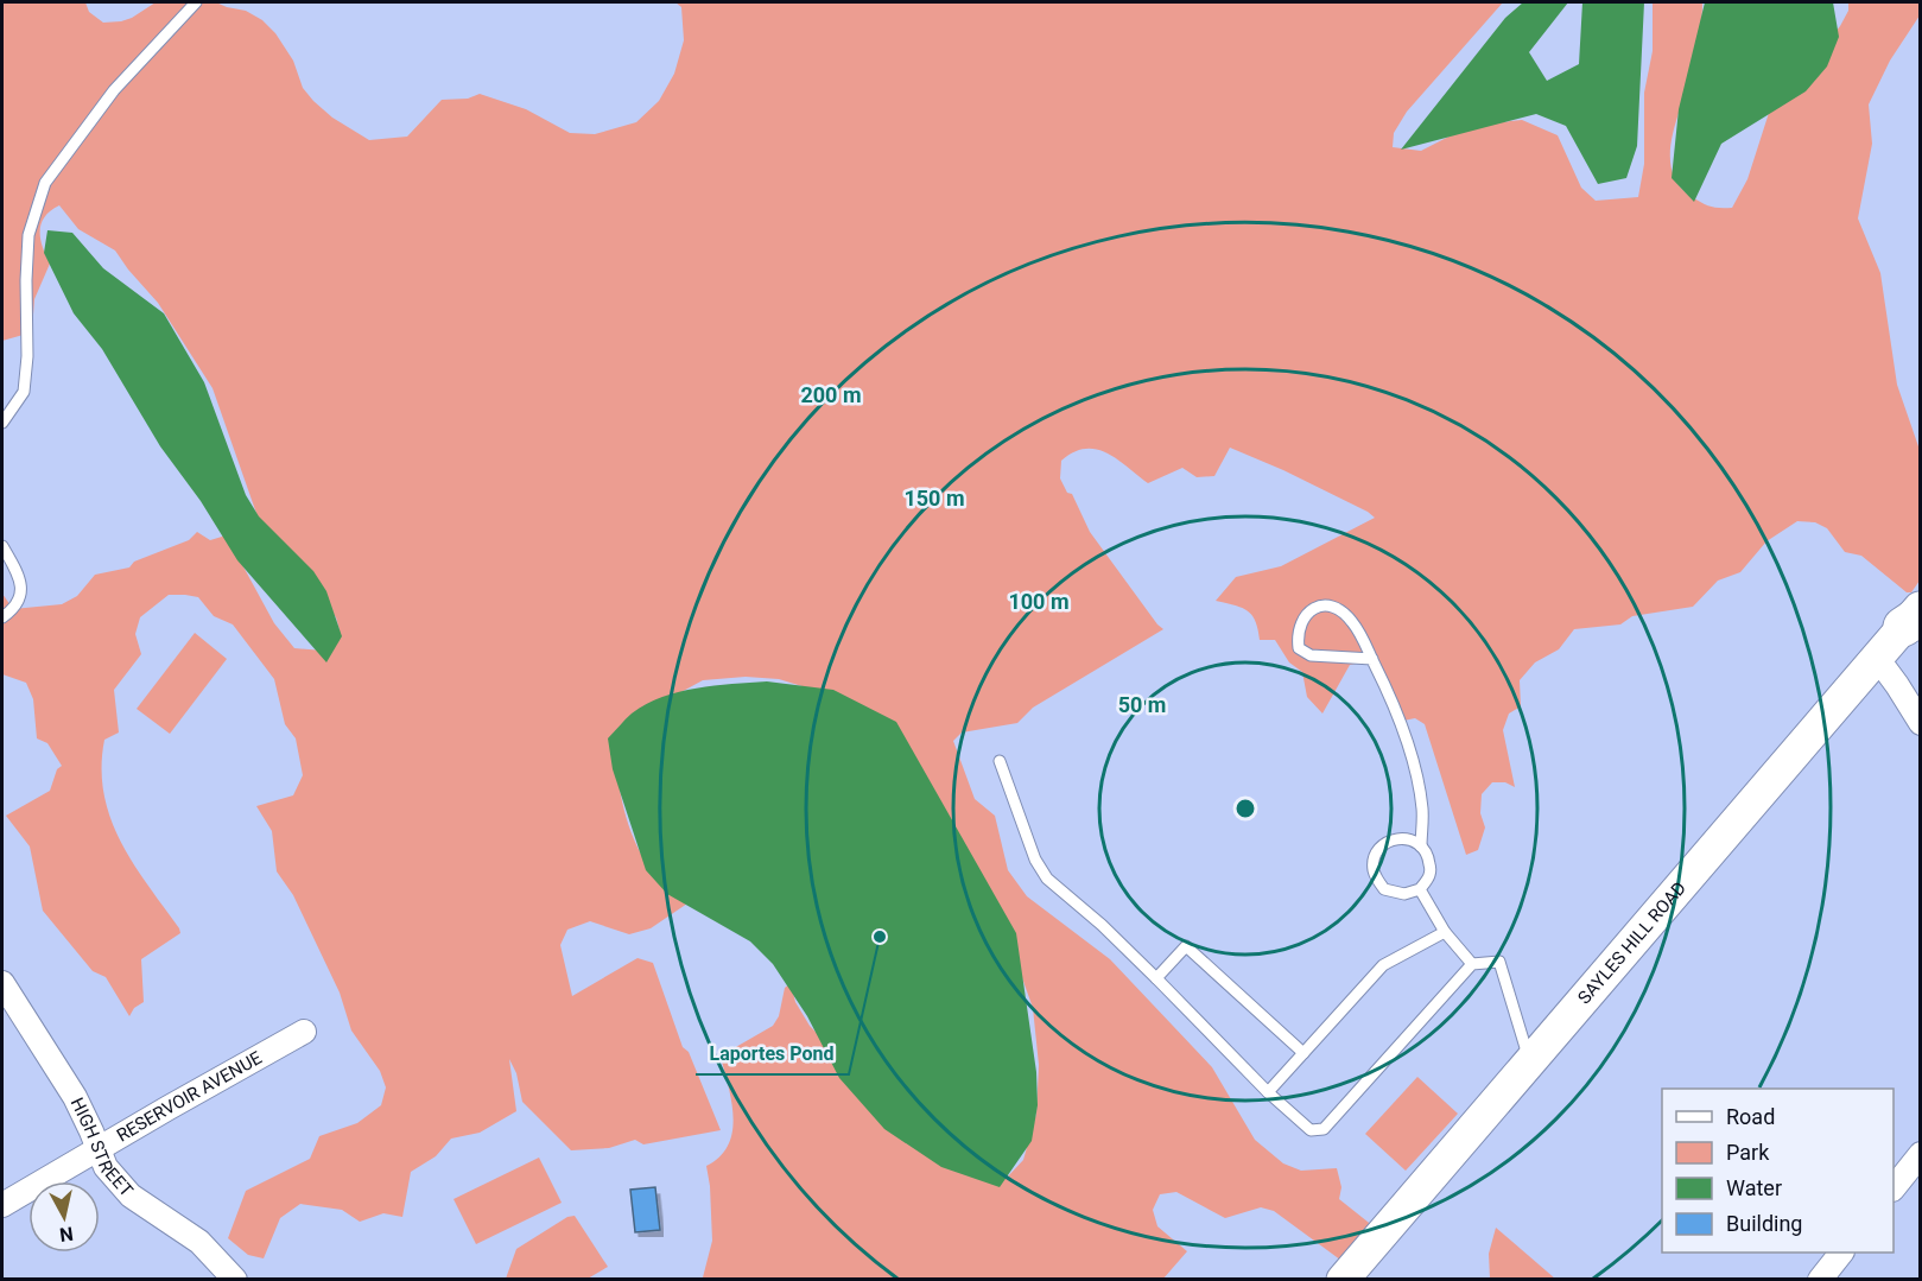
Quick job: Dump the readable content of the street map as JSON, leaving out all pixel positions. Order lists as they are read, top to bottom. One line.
{"streets":{"main road":["SAYLES HILL ROAD"],"street":["RESERVOIR AVENUE","HIGH STREET"]},"crossings":[["RESERVOIR AVENUE","HIGH STREET"]],"places":["Laportes Pond"],"legend":["Road","Park","Water","Building"],"north":"bottom","rings":["200 m","150 m","100 m","50 m"]}
